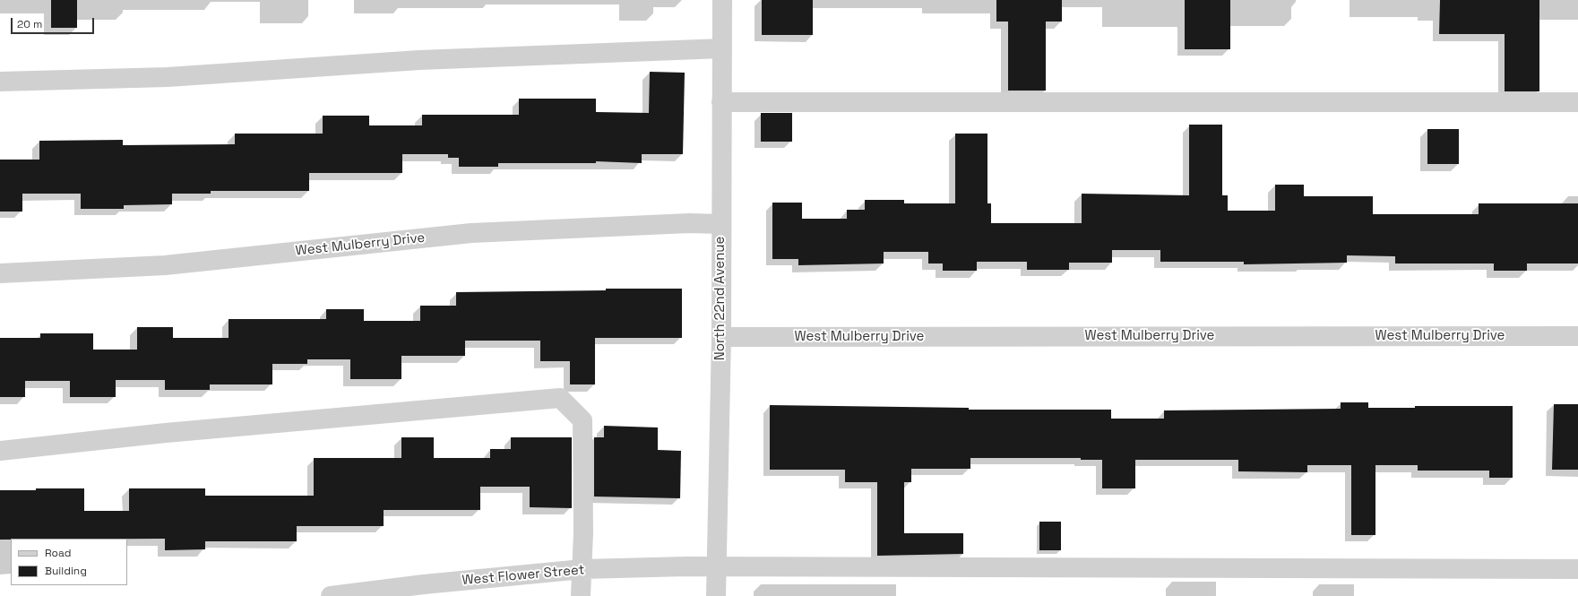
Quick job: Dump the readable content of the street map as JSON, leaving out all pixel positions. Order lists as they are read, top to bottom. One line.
{"streets":{"street":["West Mulberry Drive","North 22nd Avenue","West Flower Street"]},"crossings":[["West Mulberry Drive","North 22nd Avenue"],["North 22nd Avenue","West Flower Street"]],"legend":["Road","Building"],"scale_bar":"20 m"}
